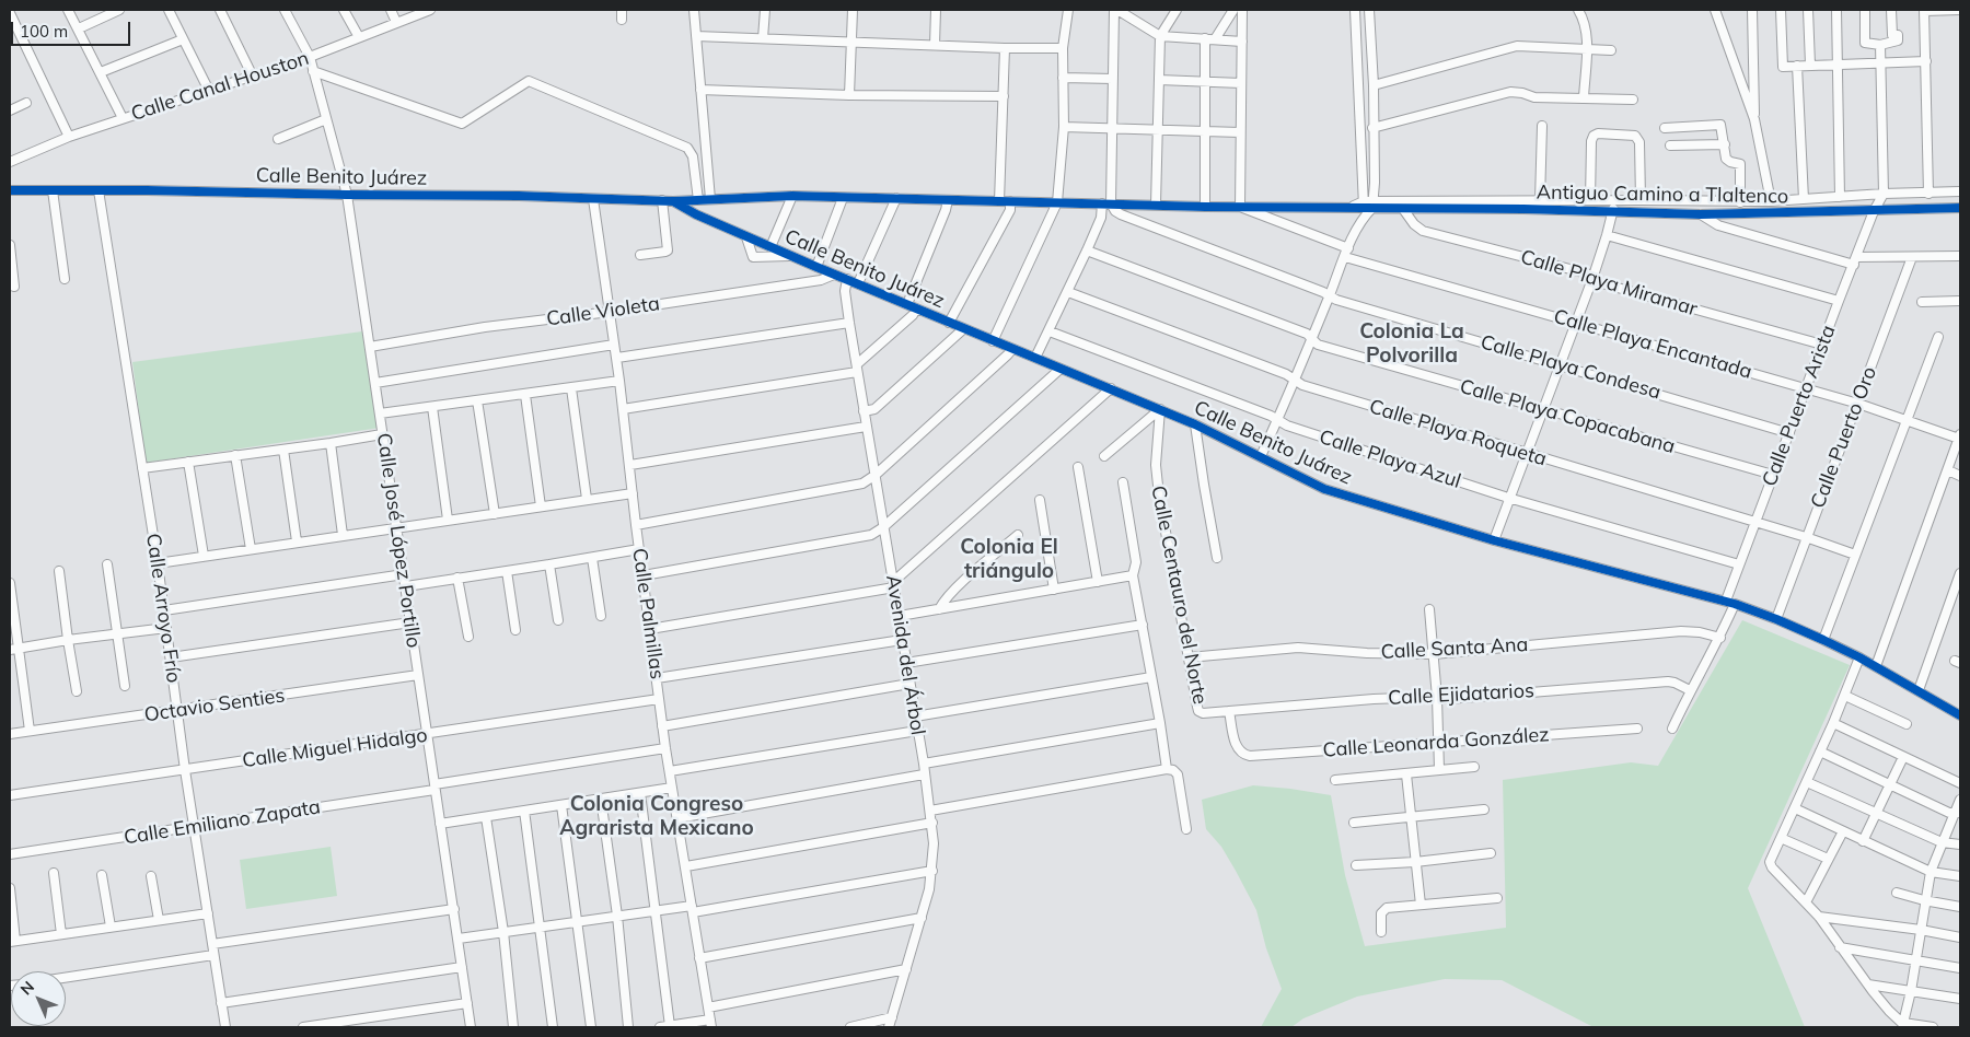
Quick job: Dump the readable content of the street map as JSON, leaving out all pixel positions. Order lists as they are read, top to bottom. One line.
{"streets":{"street":["Calle Canal Houston","Calle Benito Juárez","Antiguo Camino a Tlaltenco","Calle Playa Miramar","Calle Violeta","Calle Playa Encantada","Calle Playa Condesa","Calle Puerto Arista","Calle Playa Copacabana","Calle Playa Roqueta","Calle Puerto Oro","Calle Playa Azul","Calle José López Portillo","Calle Centauro del Norte","Calle Arroyo Frío","Calle Palmillas","Calle Santa Ana","Avenida del Árbol","Calle Ejidatarios","Octavio Senties","Calle Leonarda González","Calle Miguel Hidalgo","Calle Emiliano Zapata"]},"crossings":[["Calle Canal Houston","Calle José López Portillo"],["Calle Benito Juárez","Antiguo Camino a Tlaltenco"],["Calle Benito Juárez","Calle Violeta"],["Calle Benito Juárez","Calle Playa Encantada"],["Calle Benito Juárez","Calle Playa Condesa"],["Calle Benito Juárez","Calle Puerto Arista"],["Calle Benito Juárez","Calle Puerto Oro"],["Calle Benito Juárez","Calle José López Portillo"],["Calle Benito Juárez","Calle Centauro del Norte"],["Calle Benito Juárez","Calle Arroyo Frío"],["Calle Benito Juárez","Calle Palmillas"],["Calle Benito Juárez","Avenida del Árbol"],["Antiguo Camino a Tlaltenco","Calle Playa Miramar"],["Antiguo Camino a Tlaltenco","Calle Puerto Arista"],["Calle Playa Miramar","Calle Puerto Arista"],["Calle Violeta","Calle José López Portillo"],["Calle Violeta","Calle Palmillas"],["Calle Playa Encantada","Calle Puerto Arista"],["Calle Playa Encantada","Calle Puerto Oro"],["Calle Playa Condesa","Calle Puerto Arista"],["Calle Puerto Arista","Calle Playa Copacabana"],["Calle Puerto Arista","Calle Playa Roqueta"],["Calle Puerto Arista","Calle Playa Azul"],["Calle Playa Roqueta","Calle Puerto Oro"],["Calle José López Portillo","Octavio Senties"],["Calle José López Portillo","Calle Miguel Hidalgo"],["Calle José López Portillo","Calle Emiliano Zapata"],["Calle Centauro del Norte","Calle Santa Ana"],["Calle Centauro del Norte","Calle Ejidatarios"],["Calle Centauro del Norte","Calle Leonarda González"],["Calle Arroyo Frío","Octavio Senties"],["Calle Arroyo Frío","Calle Miguel Hidalgo"],["Calle Arroyo Frío","Calle Emiliano Zapata"],["Calle Palmillas","Calle Miguel Hidalgo"],["Calle Palmillas","Calle Emiliano Zapata"]],"districts":["Colonia La Polvorilla","Colonia El triángulo","Colonia Congreso Agrarista Mexicano"],"scale_bar":"100 m","north":"top left"}
